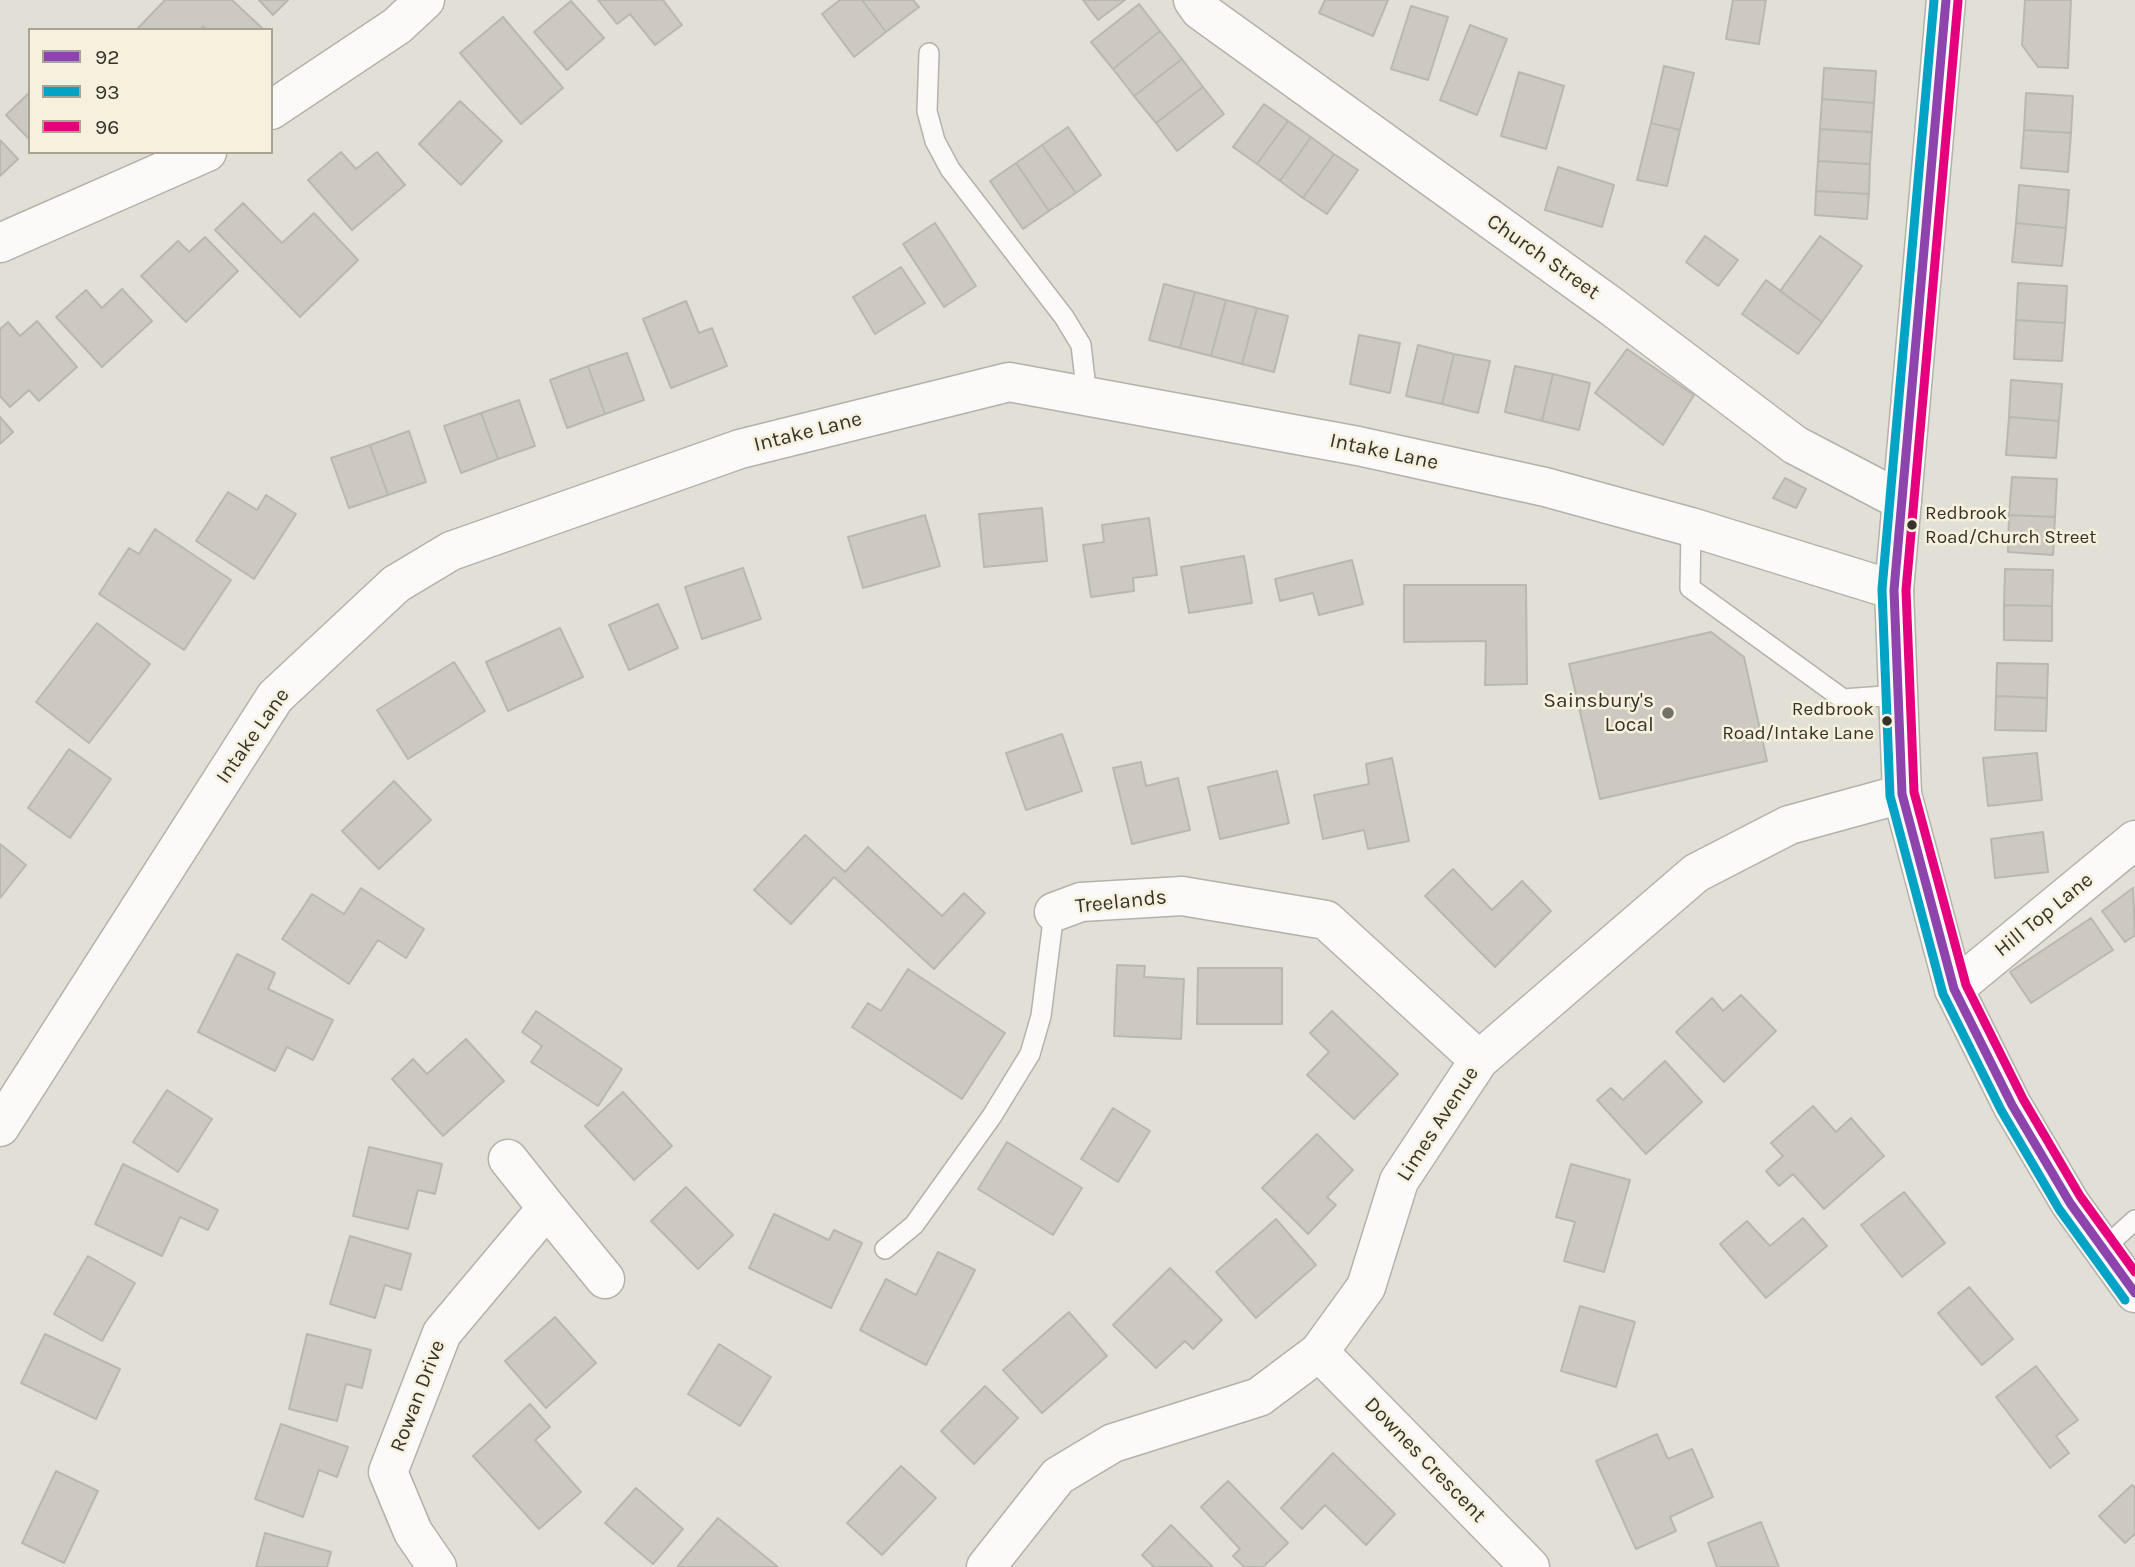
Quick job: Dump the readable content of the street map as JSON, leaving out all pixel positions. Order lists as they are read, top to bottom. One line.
{"streets":{"street":["Church Street","Intake Lane","Treelands","Hill Top Lane","Limes Avenue","Rowan Drive","Downes Crescent"]},"crossings":[["Treelands","Limes Avenue"],["Limes Avenue","Downes Crescent"]],"places":["Redbrook Road/Church Street","Sainsbury's Local","Redbrook Road/Intake Lane"],"lines":["transit line 92","transit line 93","transit line 96"],"legend":["92","93","96"]}
